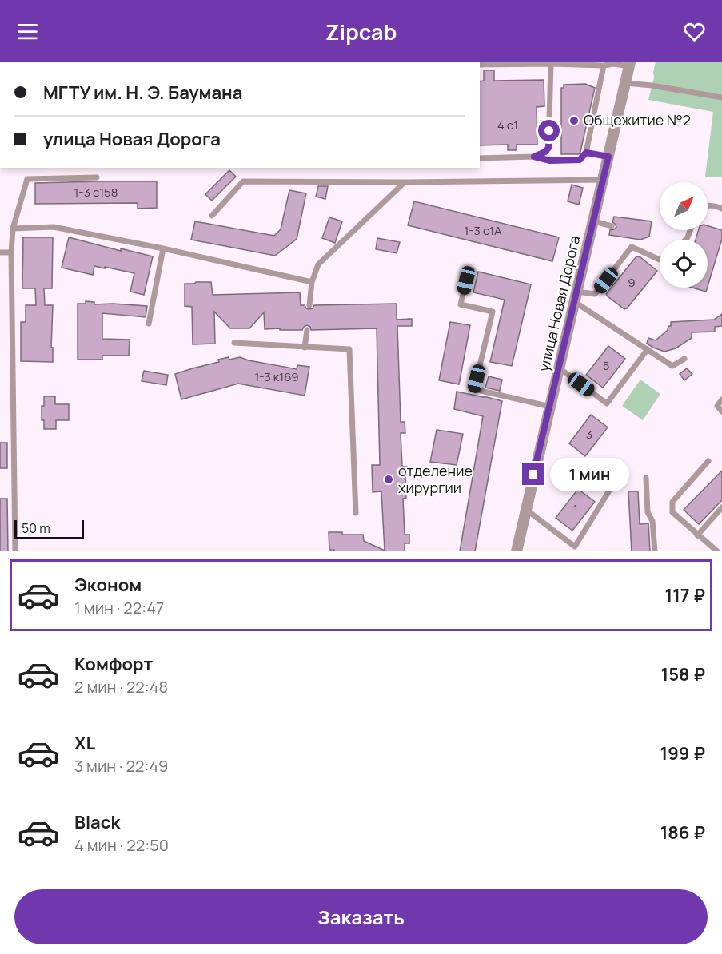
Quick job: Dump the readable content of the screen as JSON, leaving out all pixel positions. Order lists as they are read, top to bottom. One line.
{"streets":{"street":["улица Новая Дорога"]},"places":["Общежитие №2","отделение хирургии"],"house_numbers":["4 с1","1-3 с158","1-3 с1А","9","5","1-3 к169","3","1"],"scale_bar":"50 m","north":"top right","page":{"header":"Zipcab","banner":["МГТУ им. Н. Э. Баумана","улица Новая Дорога"],"bubble":"1 мин","scale":"50 m","list":[{"name":"Эконом","note":"1 мин · 22:47","value":"117 ₽"},{"name":"Комфорт","note":"2 мин · 22:48","value":"158 ₽"},{"name":"XL","note":"3 мин · 22:49","value":"199 ₽"},{"name":"Black","note":"4 мин · 22:50","value":"186 ₽"}],"buttons":"Заказать"}}
